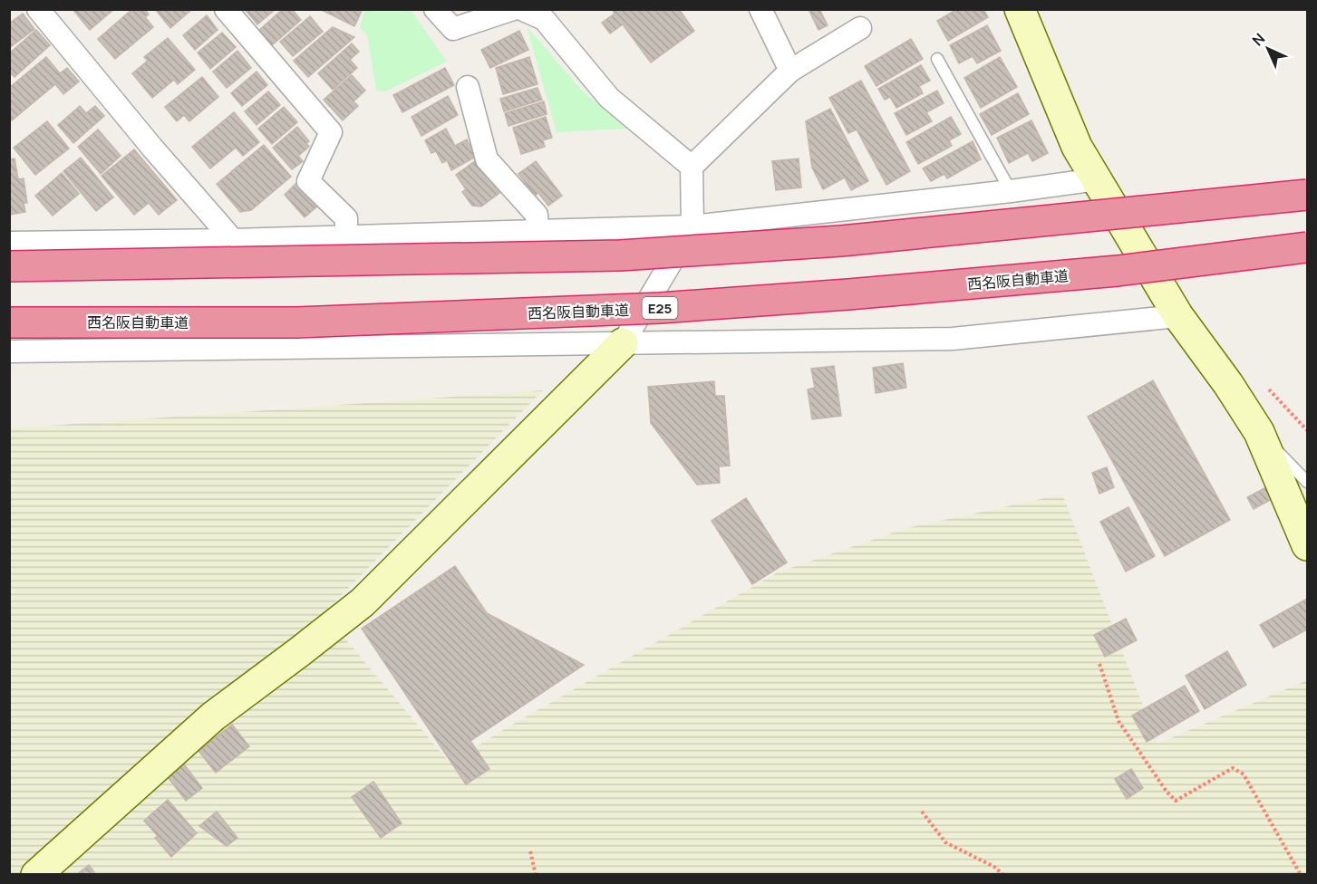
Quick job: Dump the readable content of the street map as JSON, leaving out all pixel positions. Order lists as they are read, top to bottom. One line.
{"streets":{"highway":["西名阪自動車道","E25"]},"north":"top left"}
